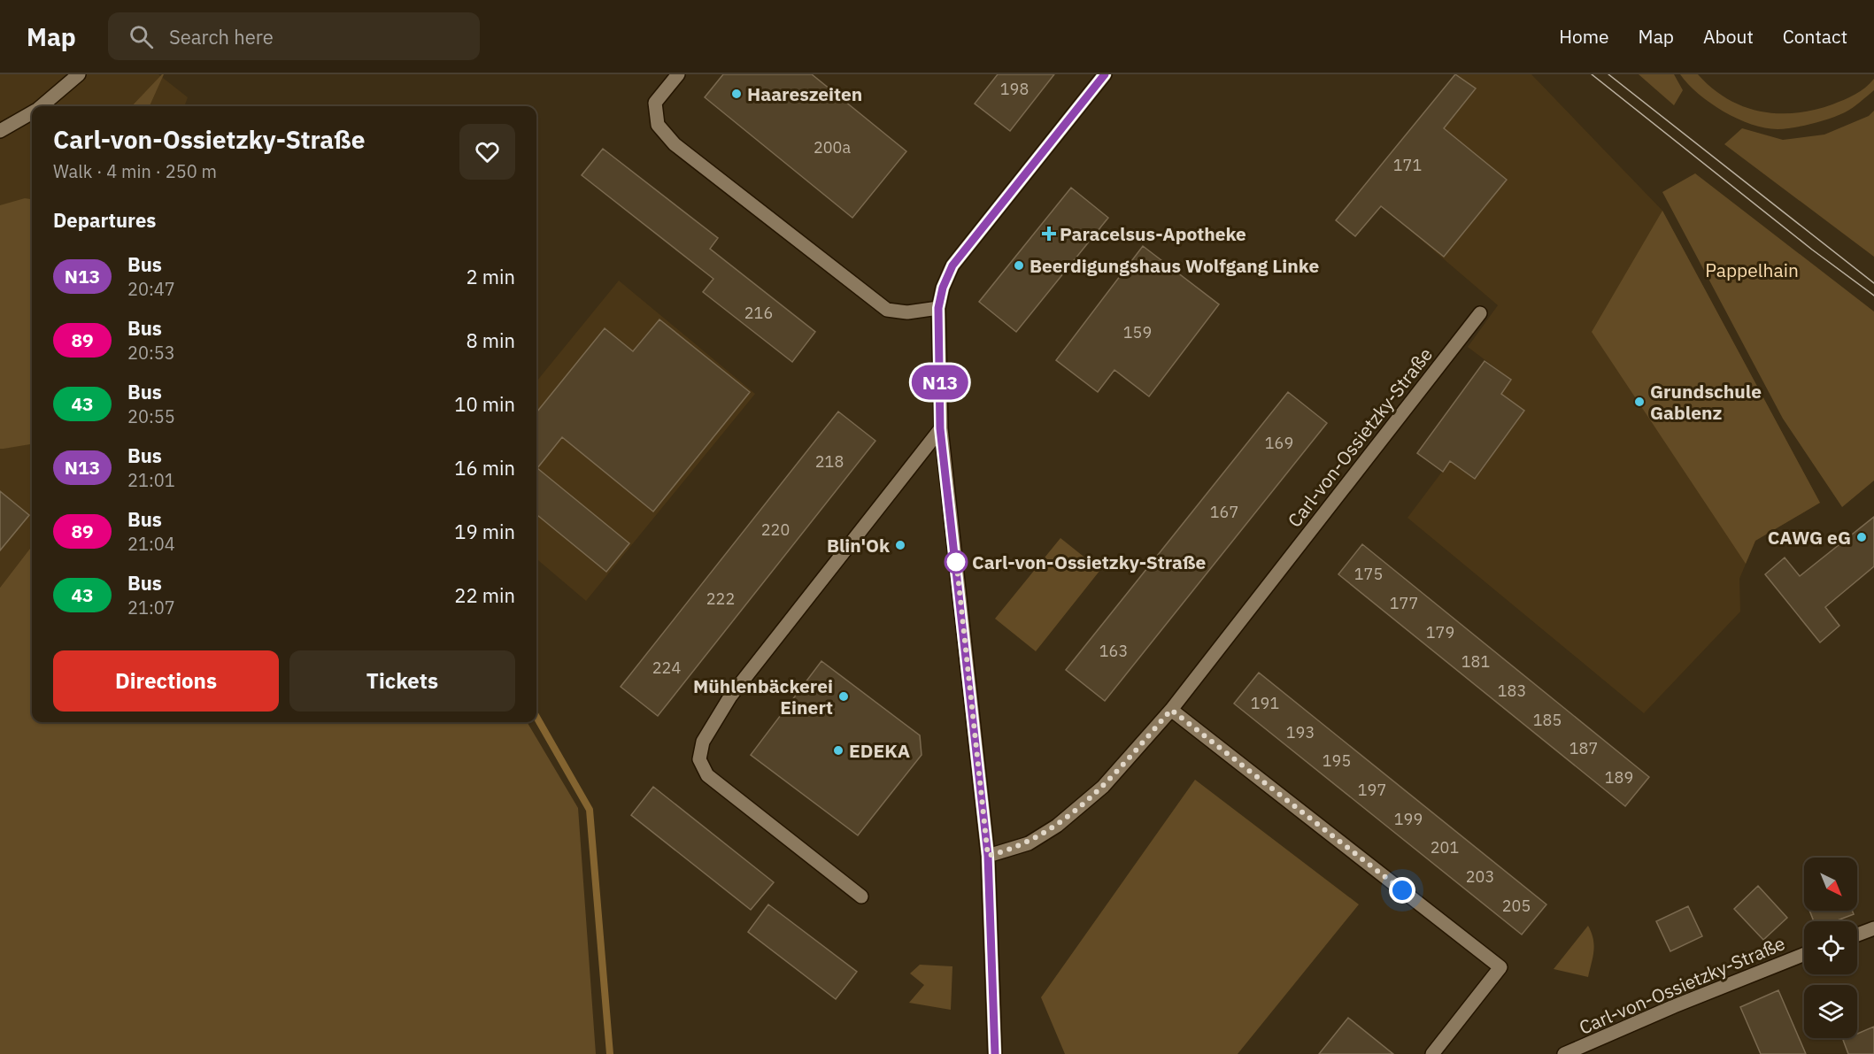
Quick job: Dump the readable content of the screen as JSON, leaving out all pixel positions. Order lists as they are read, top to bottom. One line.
{"streets":{"street":["Carl-von-Ossietzky-Straße"]},"parks":["Pappelhain"],"places":{"other":["Haareszeiten","Beerdigungshaus Wolfgang Linke","Grundschule Gablenz","CAWG eG","Blin'Ok","Carl-von-Ossietzky-Straße","Mühlenbäckerei Einert","EDEKA"],"health":["Paracelsus-Apotheke"]},"lines":["bus line N13"],"house_numbers":["198","200a","171","216","159","169","218","167","220","175","222","177","179","163","181","224","183","191","185","193","187","195","189","197","199","201","203","205"],"north":"bottom right","page":{"header":"Map","search":"Search here","nav":["Home","Map","About","Contact"],"on_map":"N13","heading":[["Carl-von-Ossietzky-Straße","Walk · 4 min · 250 m"],"Departures"],"list":[{"mark":"N13","name":"Bus","note":"20:47","value":"2 min"},{"mark":"89","name":"Bus","note":"20:53","value":"8 min"},{"mark":"43","name":"Bus","note":"20:55","value":"10 min"},{"mark":"N13","name":"Bus","note":"21:01","value":"16 min"},{"mark":"89","name":"Bus","note":"21:04","value":"19 min"},{"mark":"43","name":"Bus","note":"21:07","value":"22 min"}],"buttons":["Directions","Tickets"]}}
